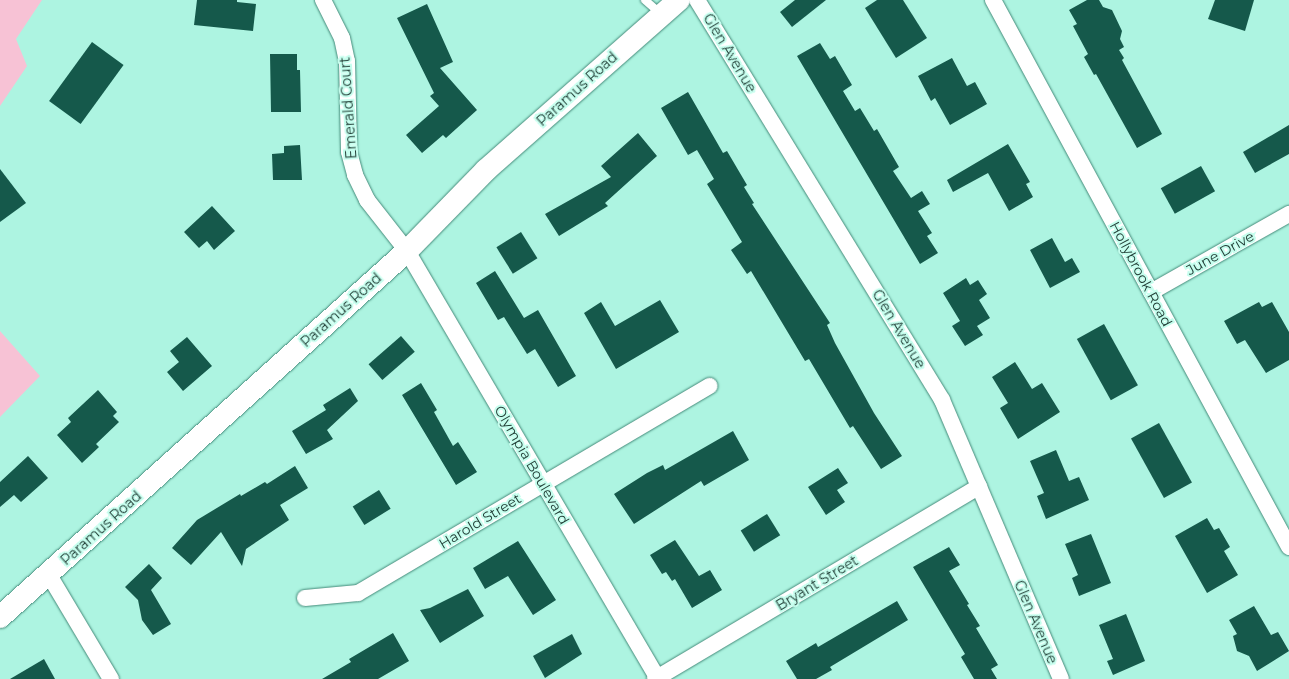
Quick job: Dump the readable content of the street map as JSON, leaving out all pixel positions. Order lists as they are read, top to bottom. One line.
{"streets":{"main road":["Paramus Road"],"street":["Glen Avenue","Emerald Court","June Drive","Hollybrook Road","Olympia Boulevard","Harold Street","Bryant Street"]},"crossings":[["Glen Avenue","Bryant Street"],["Paramus Road","Emerald Court"],["Paramus Road","Olympia Boulevard"],["Emerald Court","Olympia Boulevard"],["June Drive","Hollybrook Road"],["Olympia Boulevard","Harold Street"],["Olympia Boulevard","Bryant Street"]]}
